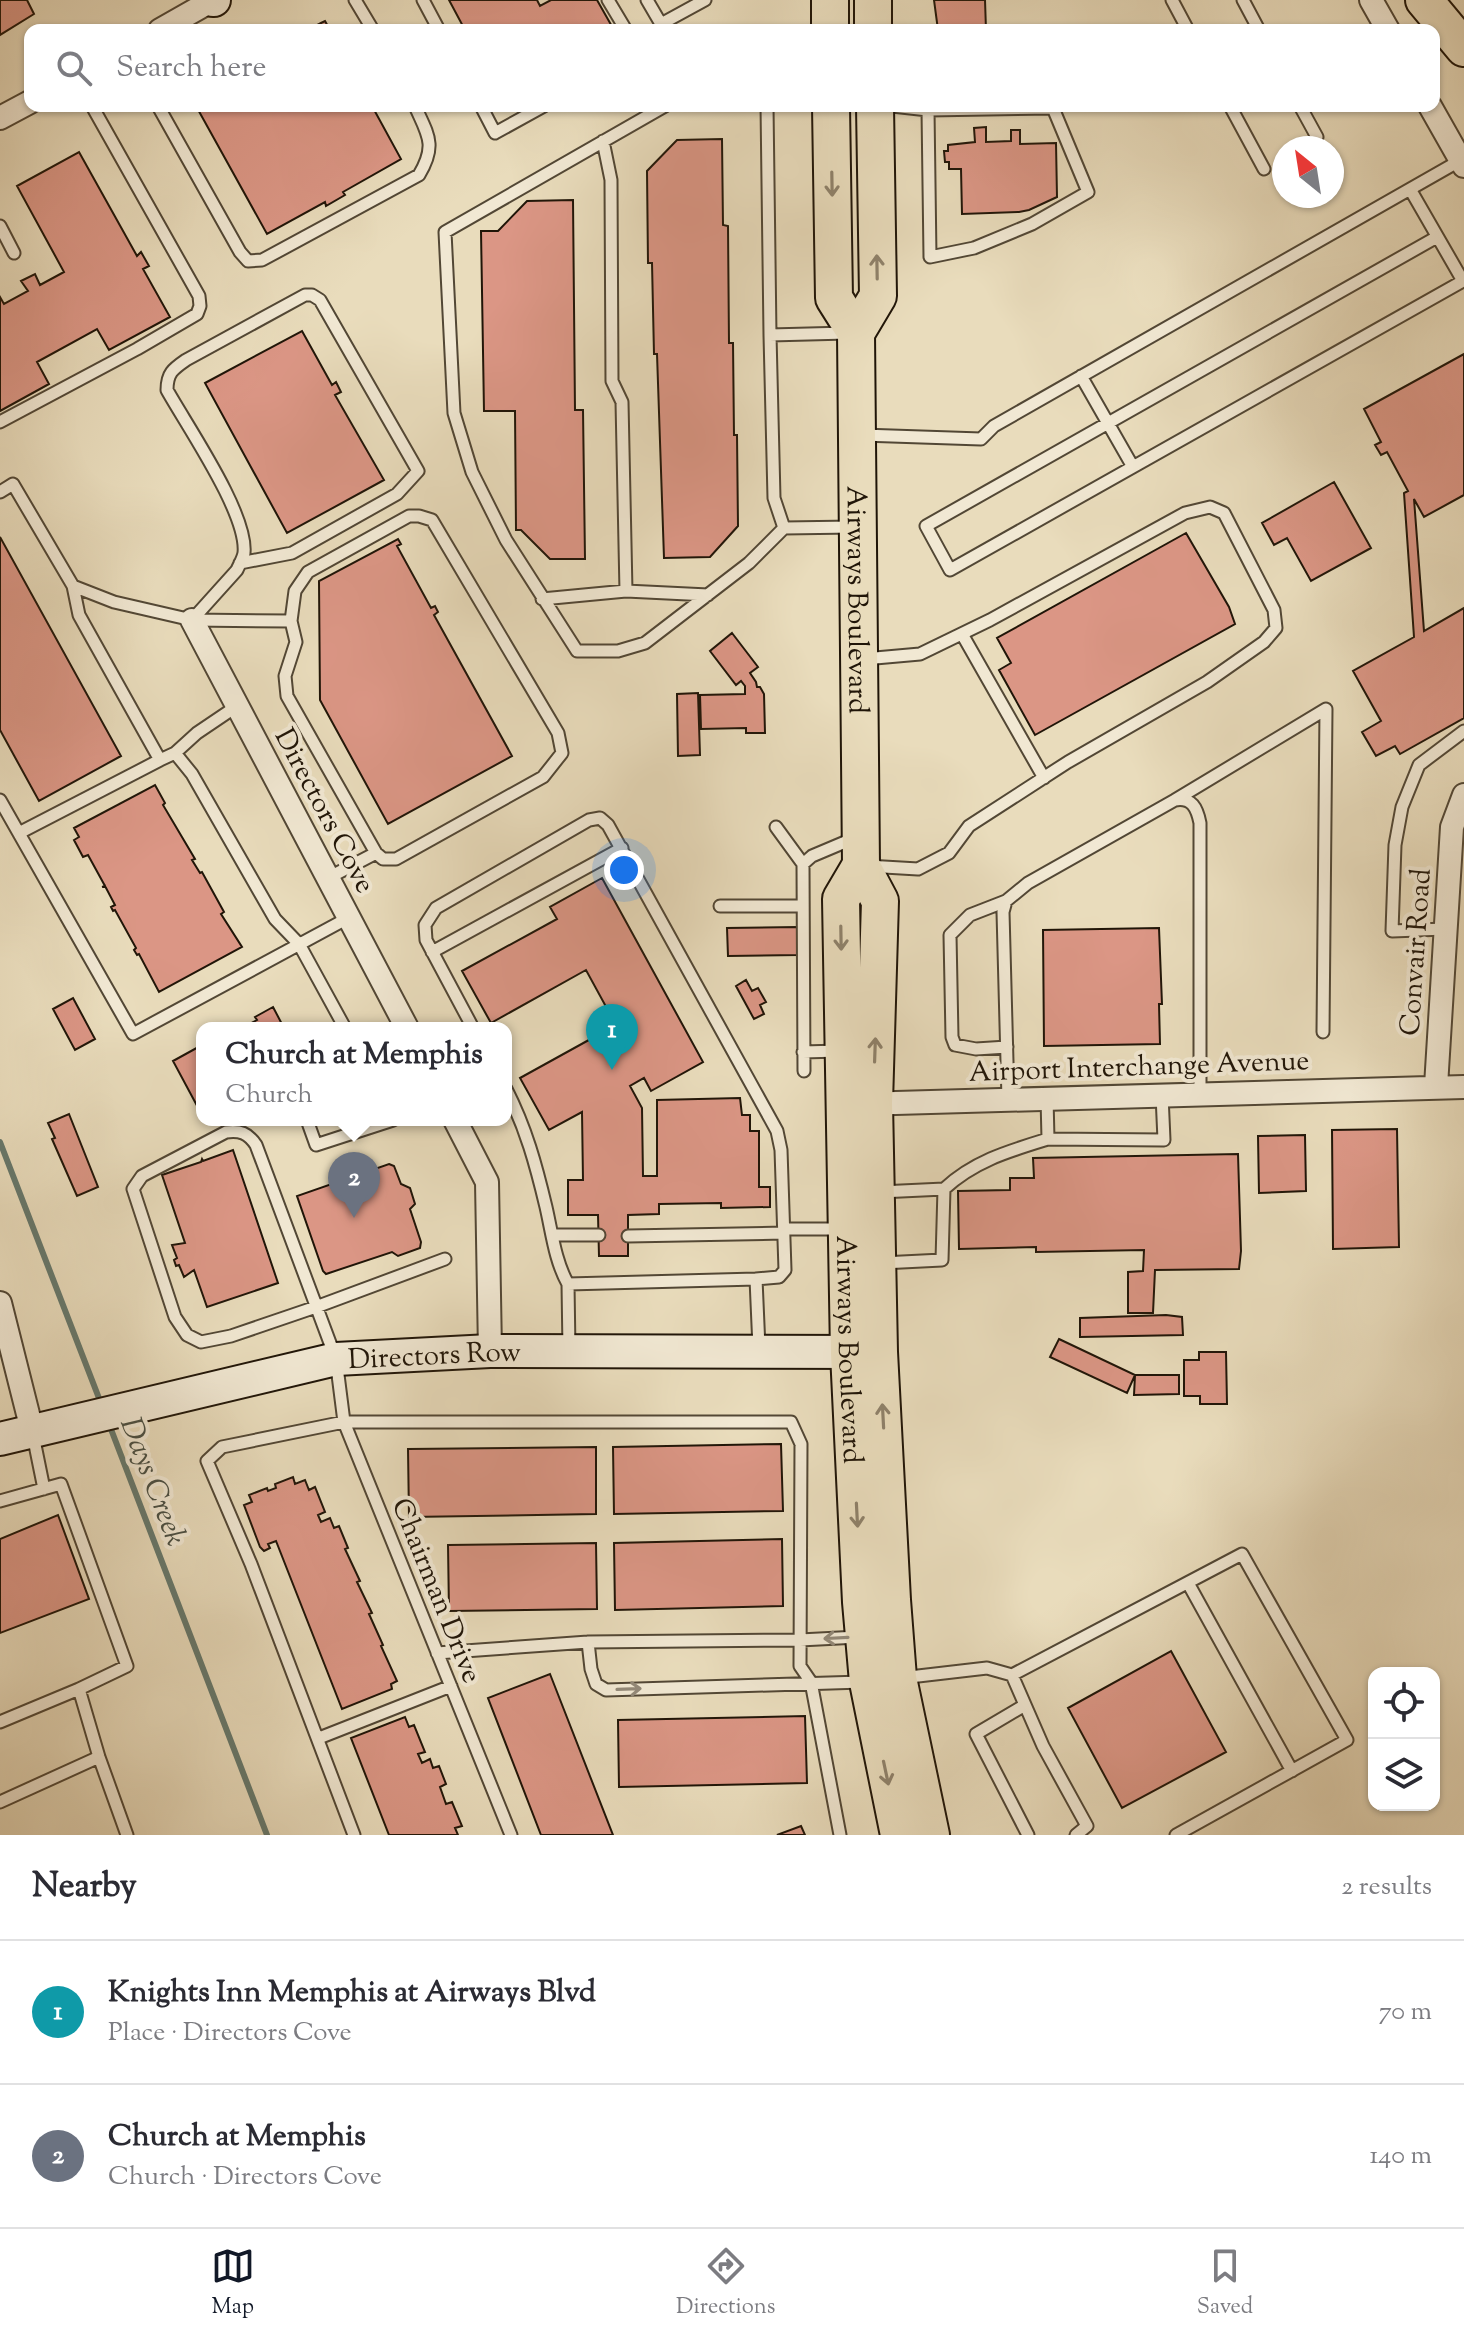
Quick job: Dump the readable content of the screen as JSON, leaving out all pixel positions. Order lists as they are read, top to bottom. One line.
{"streets":{"main road":["Airways Boulevard"],"street":["Directors Cove","Convair Road","Airport Interchange Avenue","Directors Row"],"lane":["Chairman Drive"]},"crossings":[["Airways Boulevard","Airport Interchange Avenue"],["Airways Boulevard","Directors Row"],["Convair Road","Airport Interchange Avenue"],["Directors Row","Chairman Drive"]],"water":["Days Creek"],"north":"top left","page":{"search":"Search here","pins":["1","2"],"popup":["Church at Memphis","Church"],"heading":["Nearby","2 results"],"list":[{"mark":"1","name":"Knights Inn Memphis at Airways Blvd","note":"Place · Directors Cove","value":"70 m"},{"mark":"2","name":"Church at Memphis","note":"Church · Directors Cove","value":"140 m"}],"nav":["Map","Directions","Saved"]}}
